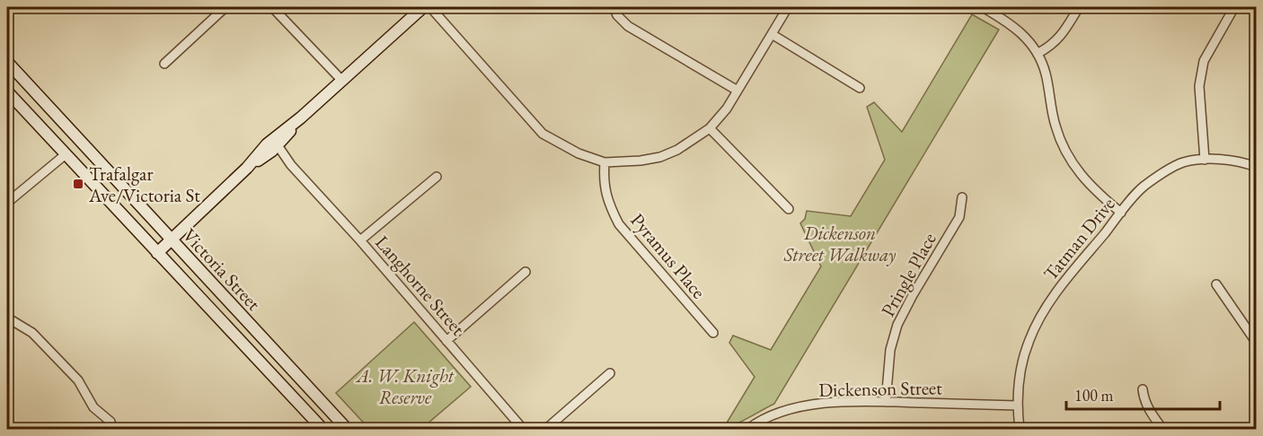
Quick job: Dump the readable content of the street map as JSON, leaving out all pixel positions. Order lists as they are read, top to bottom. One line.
{"streets":{"street":["Tatman Drive","Pyramus Place","Victoria Street","Pringle Place","Langhorne Street","Dickenson Street"]},"crossings":[["Tatman Drive","Dickenson Street"],["Pringle Place","Dickenson Street"]],"parks":["Dickenson Street Walkway","A. W. Knight Reserve"],"places":{"transit":["Trafalgar Ave/Victoria St"]},"scale_bar":"100 m"}
